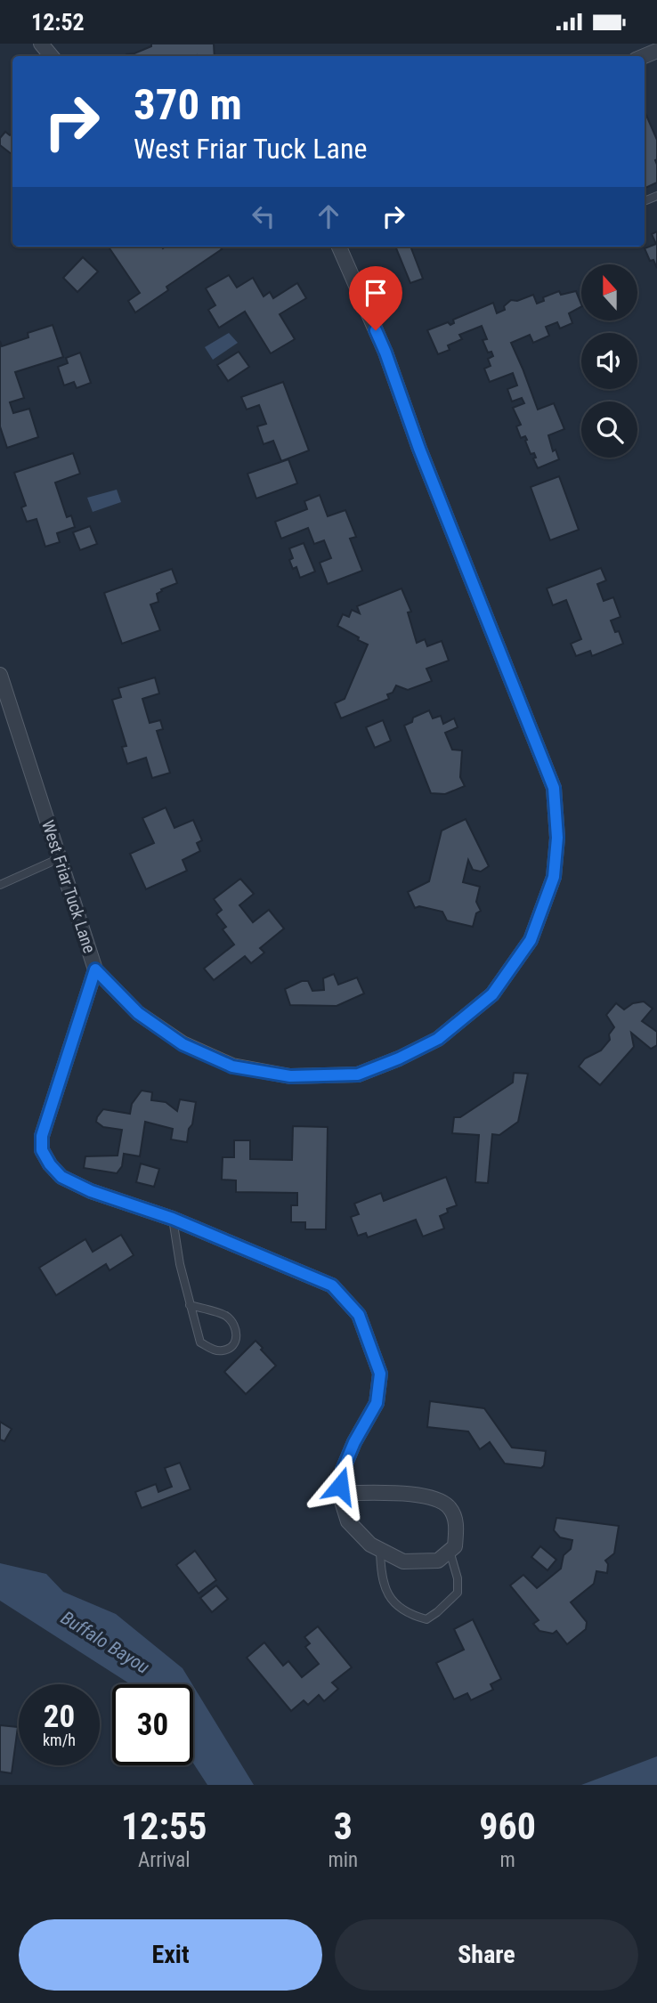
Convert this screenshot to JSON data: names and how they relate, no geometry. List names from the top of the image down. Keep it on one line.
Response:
{"streets":{"street":["West Friar Tuck Lane"]},"water":["Buffalo Bayou"],"north":"top","page":{"status":"12:52","turn":["370 m","West Friar Tuck Lane"],"speed":"20 km/h","limit":"30","eta":["12:55","Arrival","3","min","960","m"],"buttons":["Exit","Share"]}}
